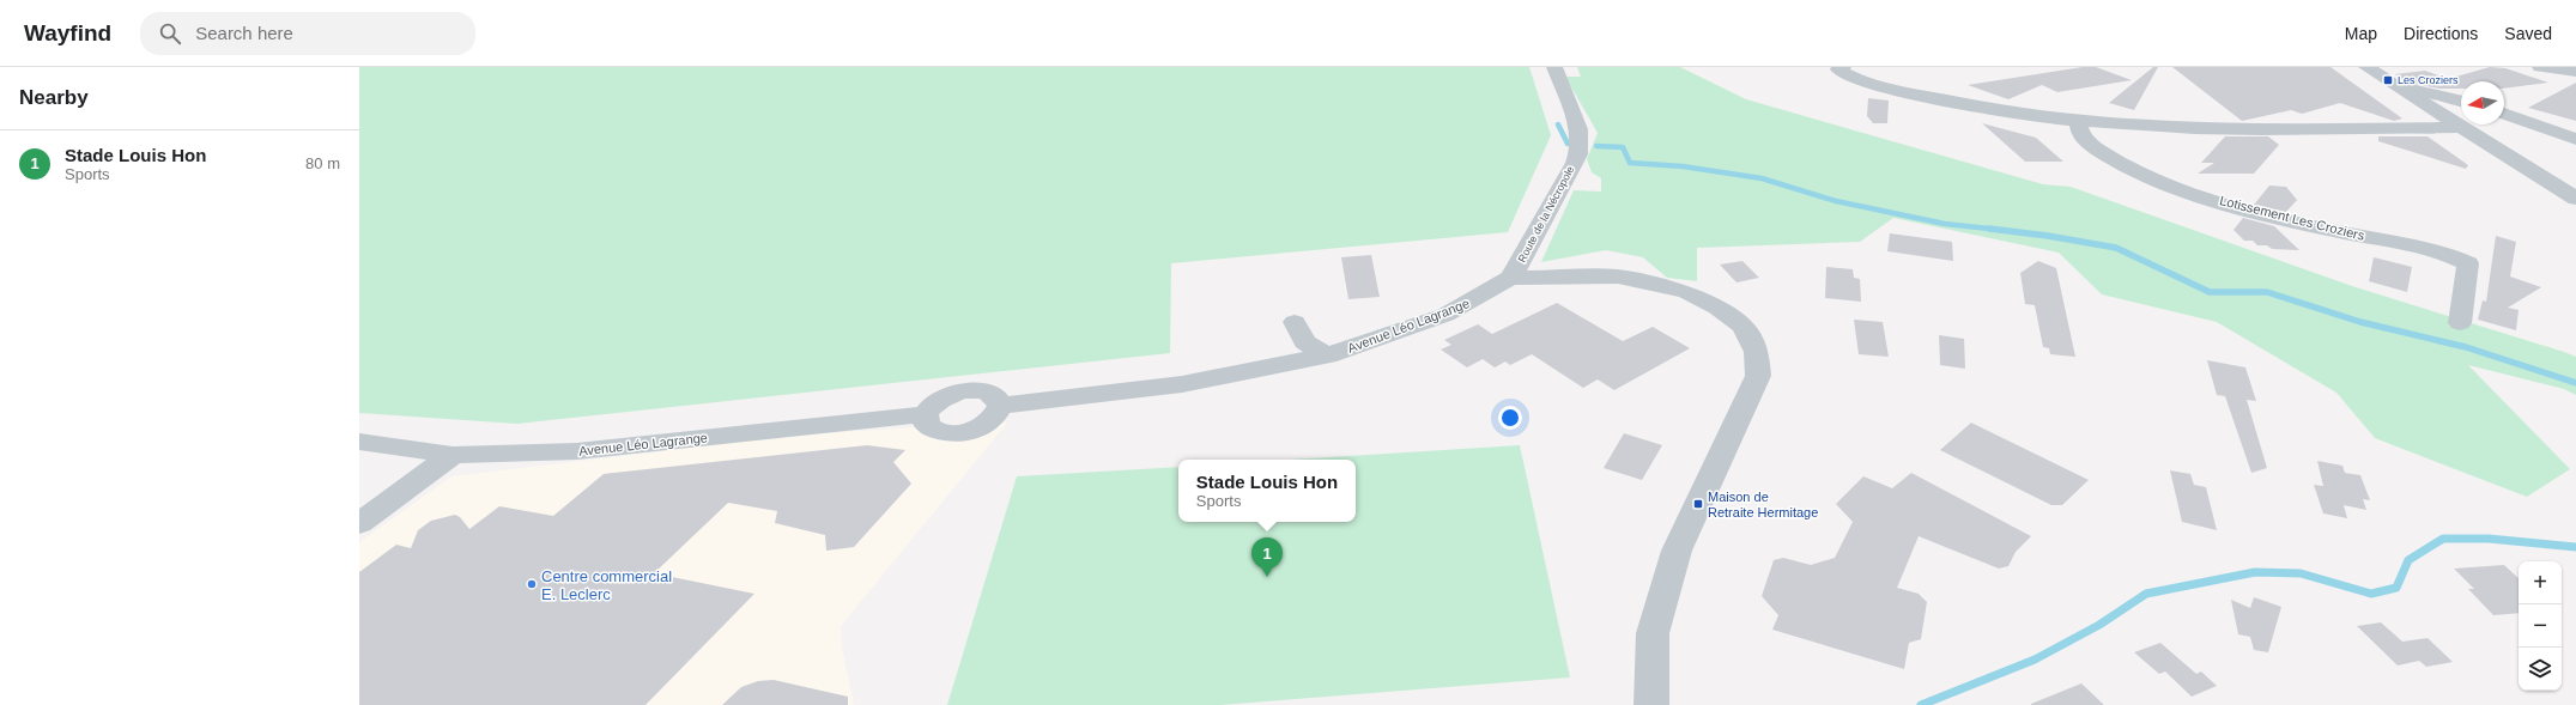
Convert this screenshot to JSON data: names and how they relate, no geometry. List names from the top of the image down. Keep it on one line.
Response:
{"streets":{"street":["Route de la Nécropole","Lotissement Les Croziers","Avenue Léo Lagrange"]},"crossings":[["Route de la Nécropole","Avenue Léo Lagrange"]],"places":{"transit":["Les Croziers","Maison de Retraite Hermitage"],"other":["Centre commercial E. Leclerc"]},"north":"left","page":{"header":"Wayfind","search":"Search here","nav":["Map","Directions","Saved"],"heading":"Nearby","list":[{"mark":"1","name":"Stade Louis Hon","note":"Sports","value":"80 m"}],"popup":["Stade Louis Hon","Sports"],"pins":"1","map_buttons":["+","−"]}}
